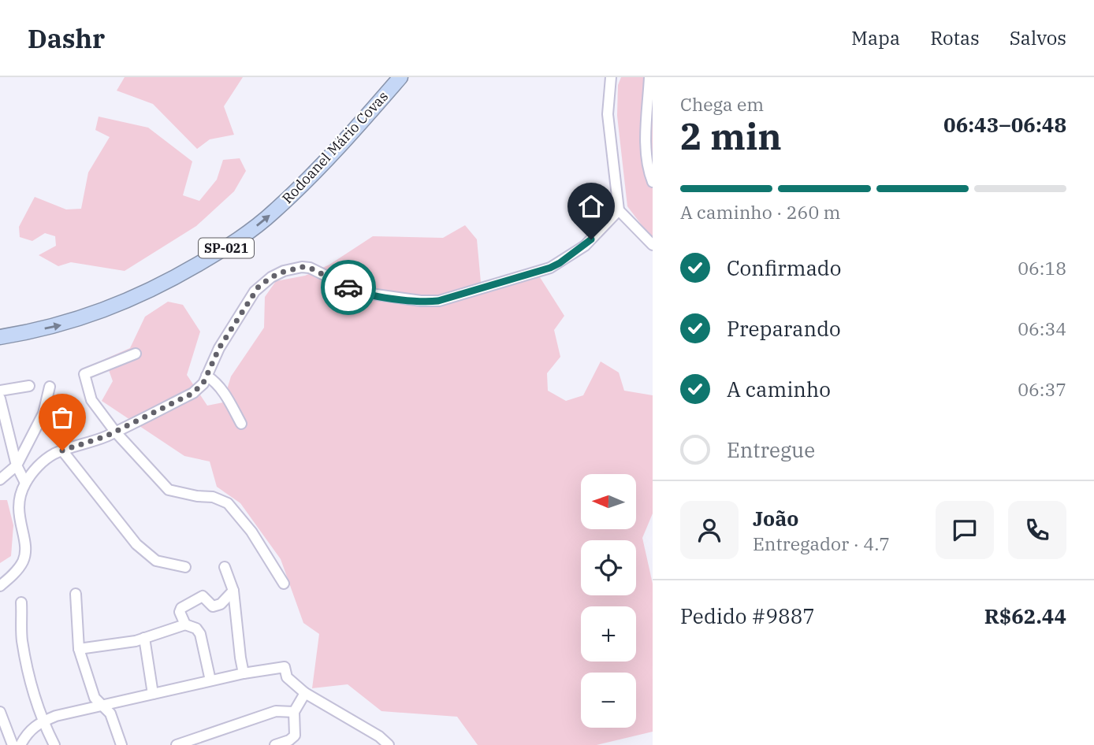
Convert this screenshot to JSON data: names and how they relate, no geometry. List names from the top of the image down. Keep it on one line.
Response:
{"streets":{"highway":["Rodoanel Mário Covas","SP-021"]},"one_way":["Rodoanel Mário Covas"],"north":"left","page":{"header":"Dashr","nav":["Mapa","Rotas","Salvos"],"heading":["2 min","Chega em","06:43–06:48"],"panel":["João","Entregador · 4.7","Pedido #9887","R$62.44"],"bar":"A caminho · 260 m","list":[["Confirmado","06:18"],["Preparando","06:34"],["A caminho","06:37"],"Entregue"],"map_buttons":["+","−"]}}
